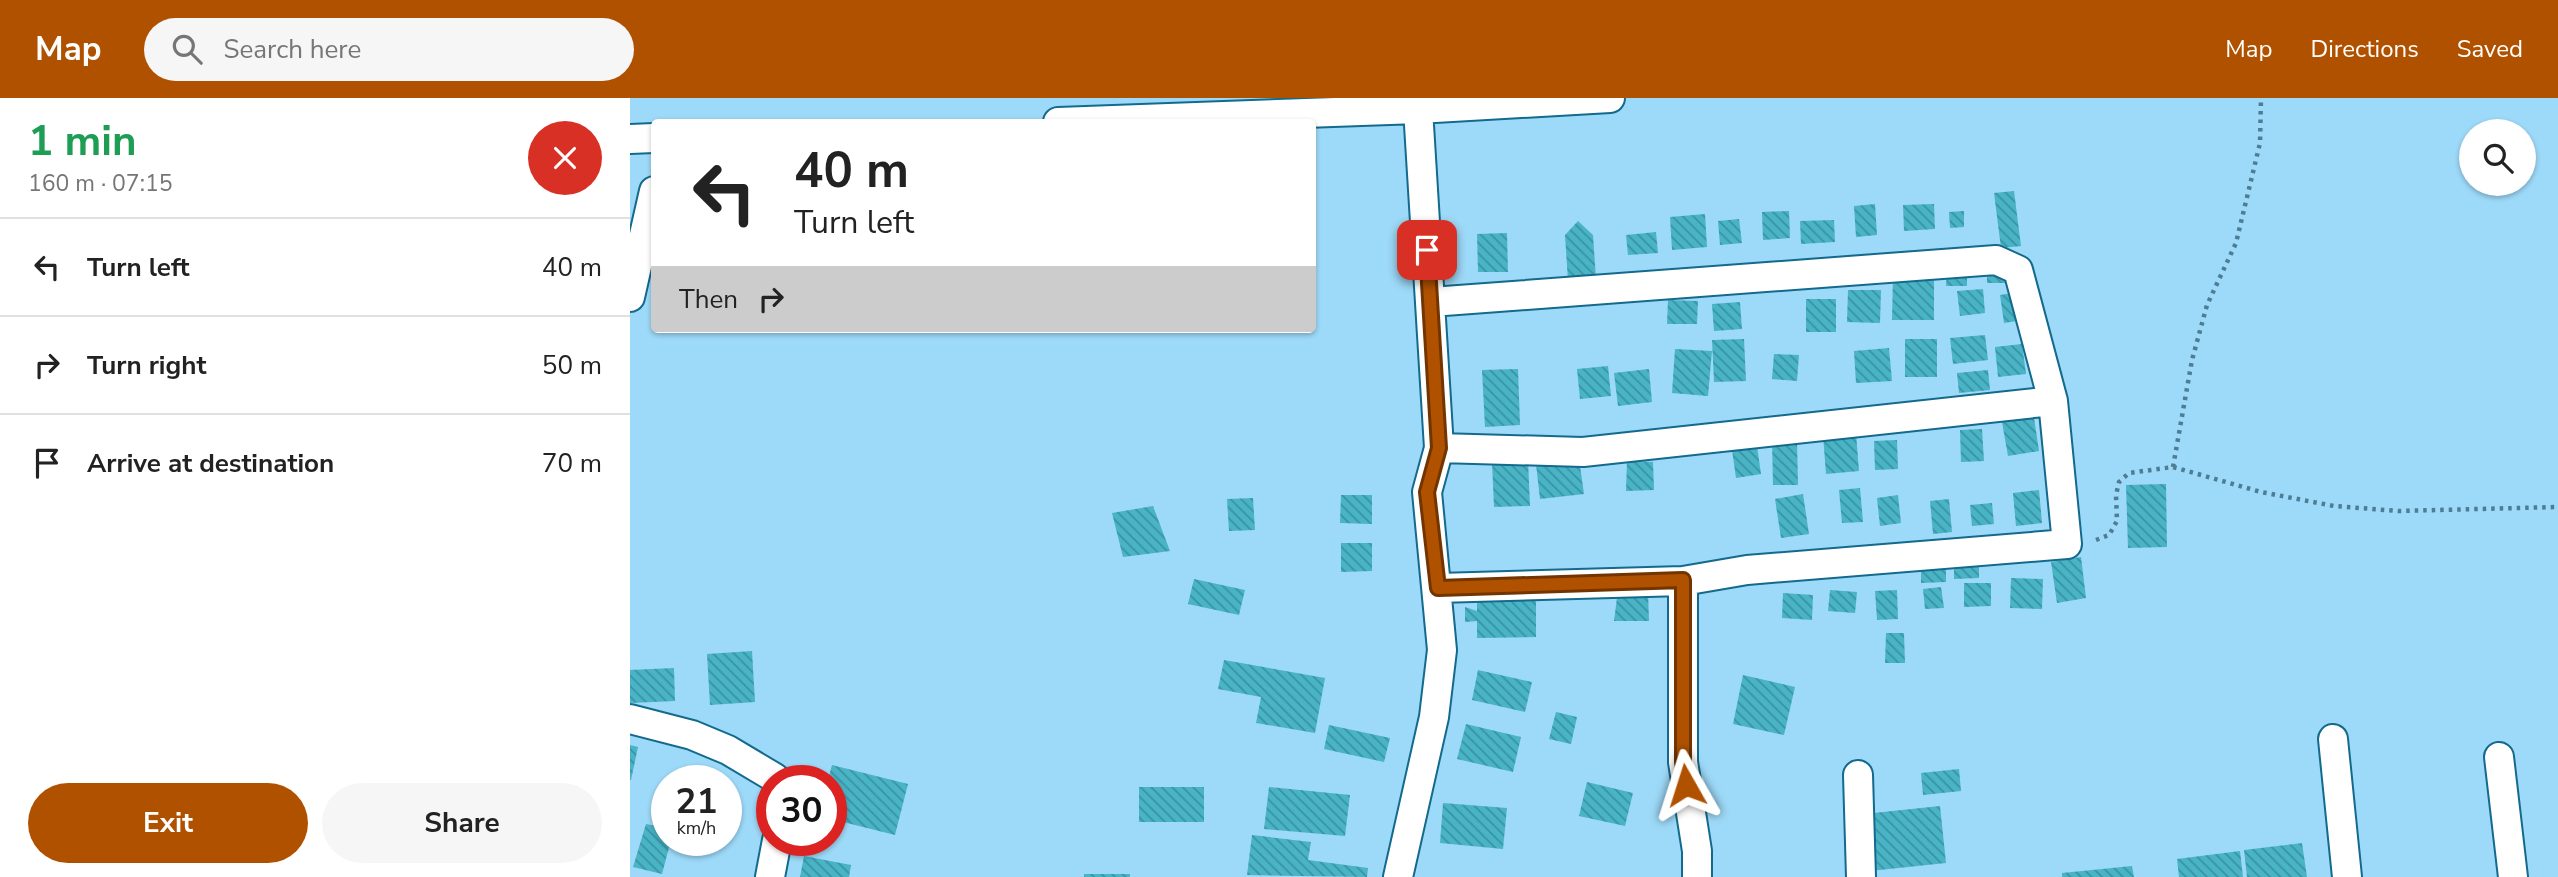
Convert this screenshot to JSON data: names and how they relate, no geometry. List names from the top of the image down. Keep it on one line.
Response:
{"page":{"header":"Map","search":"Search here","nav":["Map","Directions","Saved"],"heading":["1 min","160 m · 07:15"],"turn":["40 m","Turn left"],"list":[{"name":"Turn left","value":"40 m"},{"name":"Turn right","value":"50 m"},{"name":"Arrive at destination","value":"70 m"}],"then":"Then","speed":"21 km/h","limit":"30","buttons":["Exit","Share"]}}
